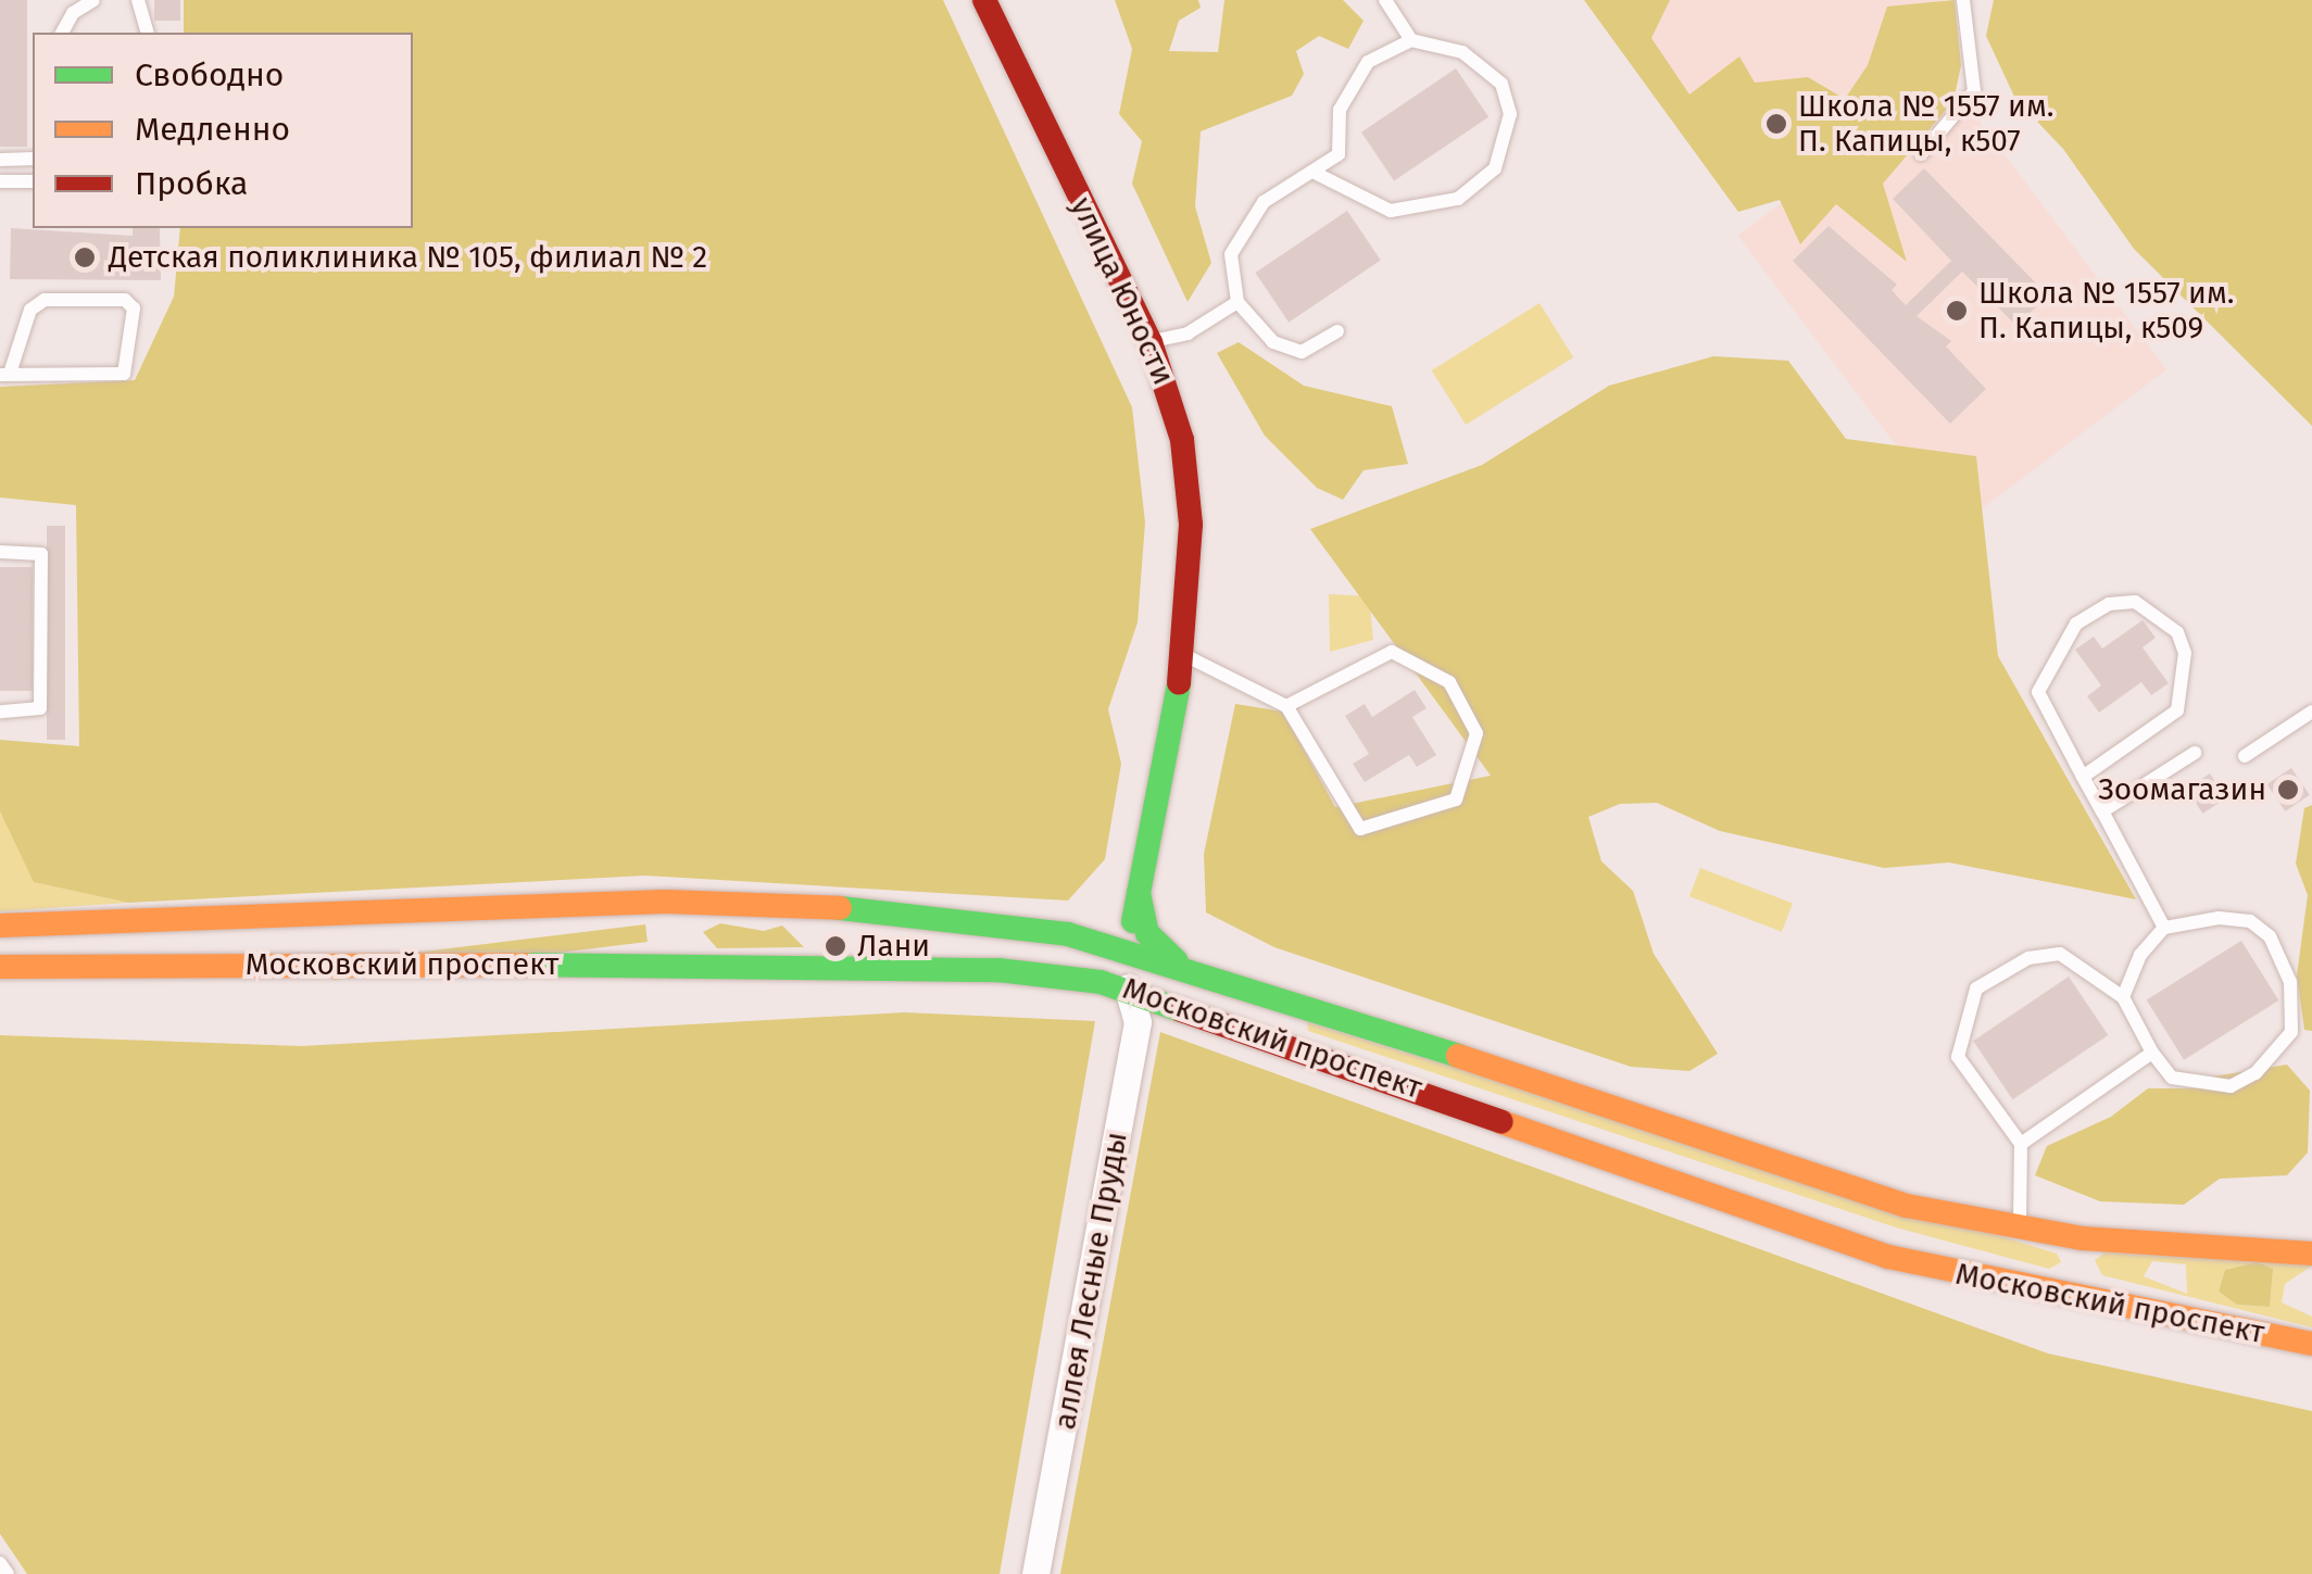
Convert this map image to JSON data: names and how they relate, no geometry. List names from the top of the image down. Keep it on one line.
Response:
{"streets":{"main road":["улица Юности","Московский проспект"],"street":["аллея Лесные Пруды"]},"crossings":[["улица Юности","Московский проспект"],["улица Юности","аллея Лесные Пруды"],["Московский проспект","аллея Лесные Пруды"]],"places":["Школа № 1557 им. П. Капицы, к507","Детская поликлиника № 105, филиал № 2","Школа № 1557 им. П. Капицы, к509","Зоомагазин","Лани"],"legend":["Свободно","Медленно","Пробка"]}
